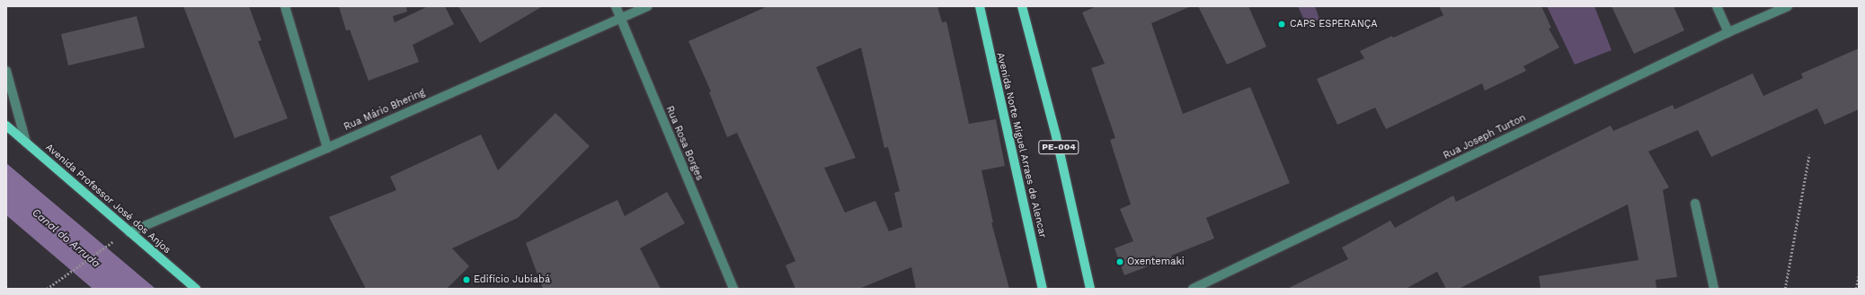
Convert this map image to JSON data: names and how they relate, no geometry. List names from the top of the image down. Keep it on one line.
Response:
{"streets":{"main road":["Avenida Norte Miguel Arraes de Alencar","PE-004","Avenida Professor José dos Anjos"],"street":["Rua Mário Bhering","Rua Joseph Turton","Rua Rosa Borges"]},"crossings":[["Rua Mário Bhering","Rua Rosa Borges"],["Rua Mário Bhering","Avenida Professor José dos Anjos"]],"water":["Canal do Arruda"],"places":["CAPS ESPERANÇA","Oxentemaki","Edifício Jubiabá"]}
